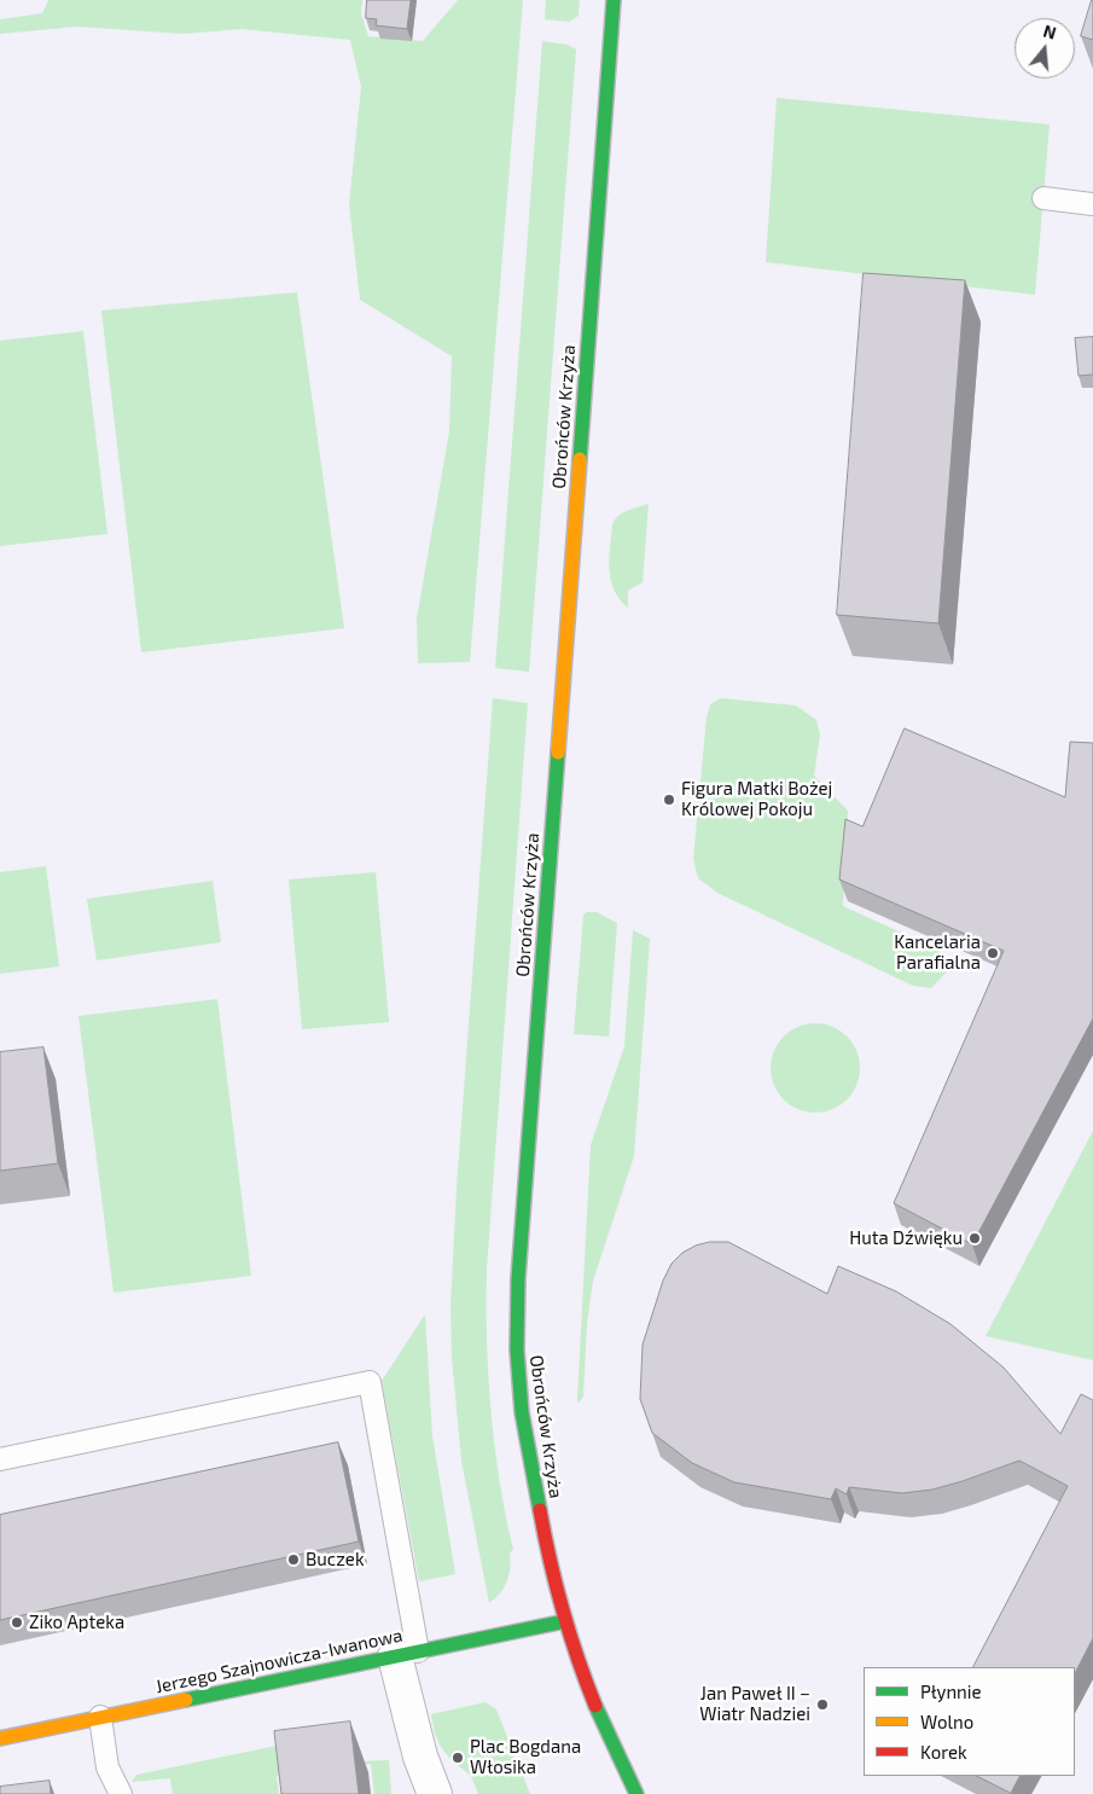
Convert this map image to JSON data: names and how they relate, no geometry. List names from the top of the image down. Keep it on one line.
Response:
{"streets":{"street":["Obrońców Krzyża","Jerzego Szajnowicza-Iwanowa"]},"crossings":[["Obrońców Krzyża","Jerzego Szajnowicza-Iwanowa"]],"places":["Figura Matki Bożej Królowej Pokoju","Kancelaria Parafialna","Huta Dźwięku","Buczek","Ziko Apteka","Jan Paweł II – Wiatr Nadziei","Plac Bogdana Włosika"],"legend":["Płynnie","Wolno","Korek"],"north":"top"}
